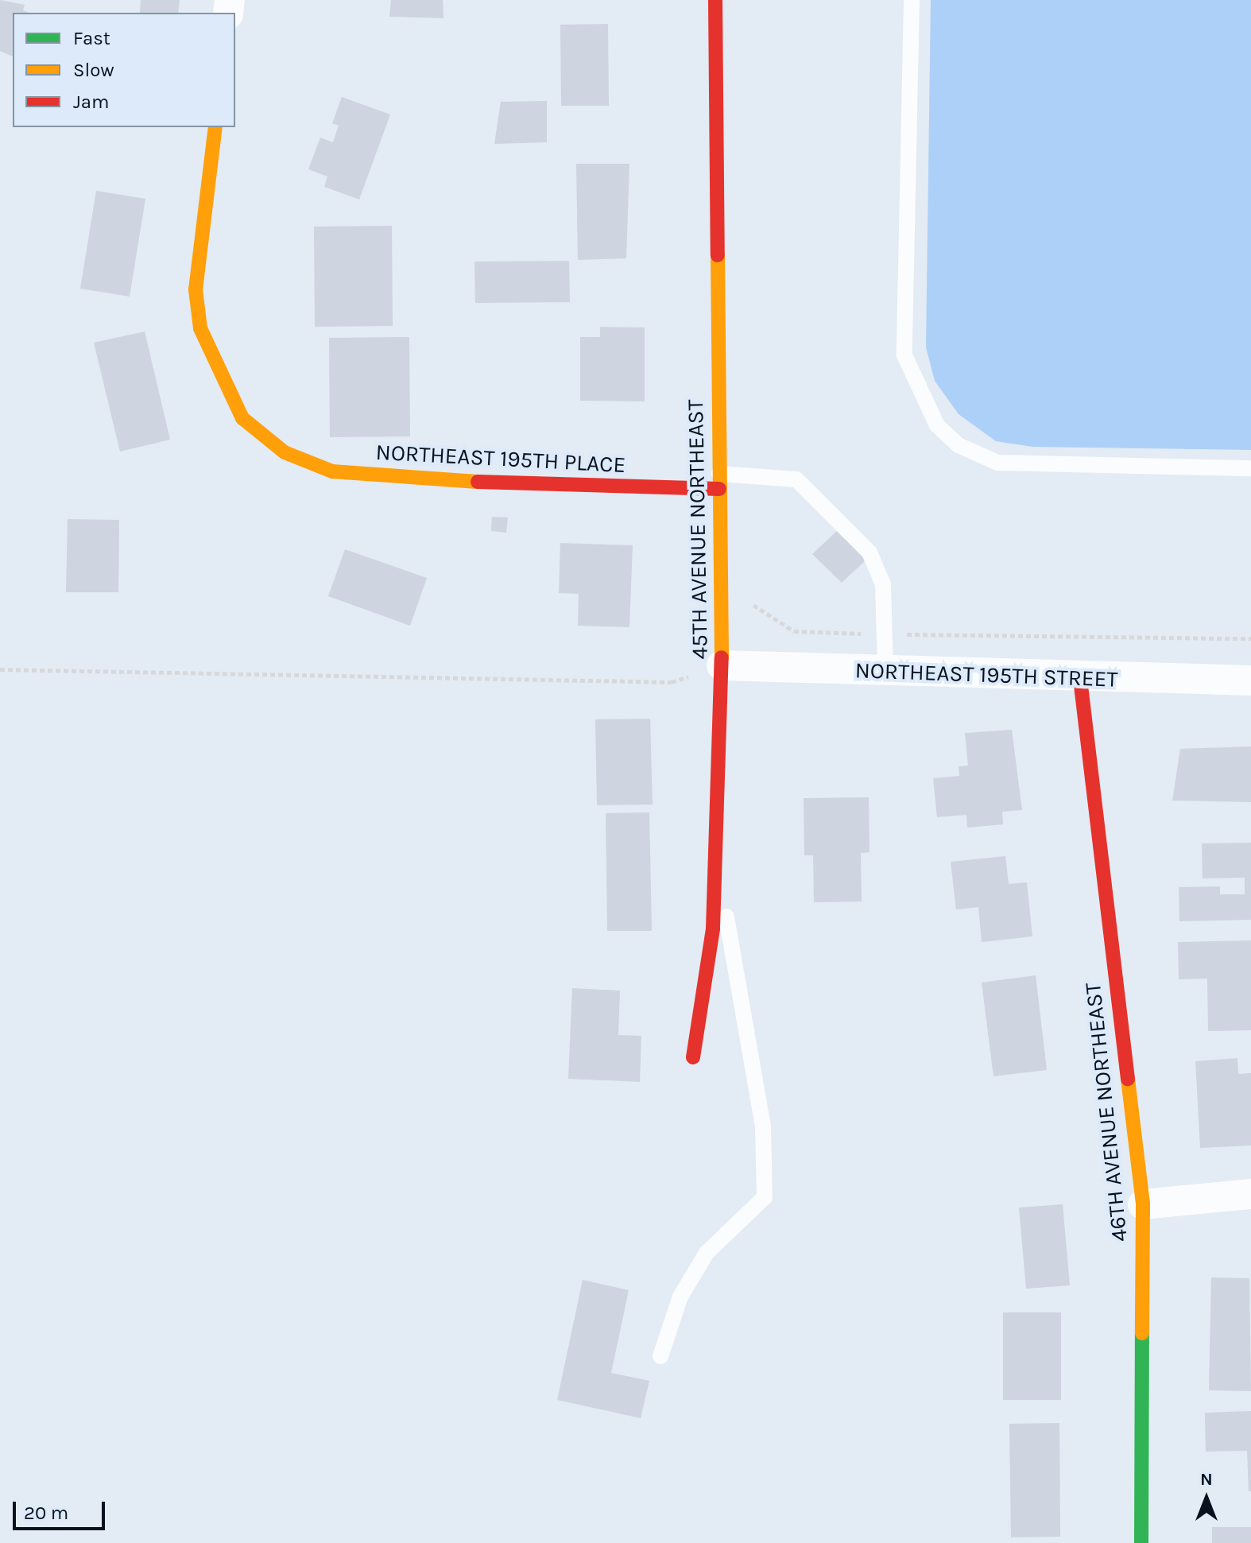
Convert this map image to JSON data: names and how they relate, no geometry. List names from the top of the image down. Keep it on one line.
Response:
{"streets":{"street":["NORTHEAST 195TH PLACE","45TH AVENUE NORTHEAST","NORTHEAST 195TH STREET","46TH AVENUE NORTHEAST"]},"crossings":[["NORTHEAST 195TH PLACE","45TH AVENUE NORTHEAST"],["45TH AVENUE NORTHEAST","NORTHEAST 195TH STREET"],["NORTHEAST 195TH STREET","46TH AVENUE NORTHEAST"]],"legend":["Fast","Slow","Jam"],"scale_bar":"20 m","north":"top"}
